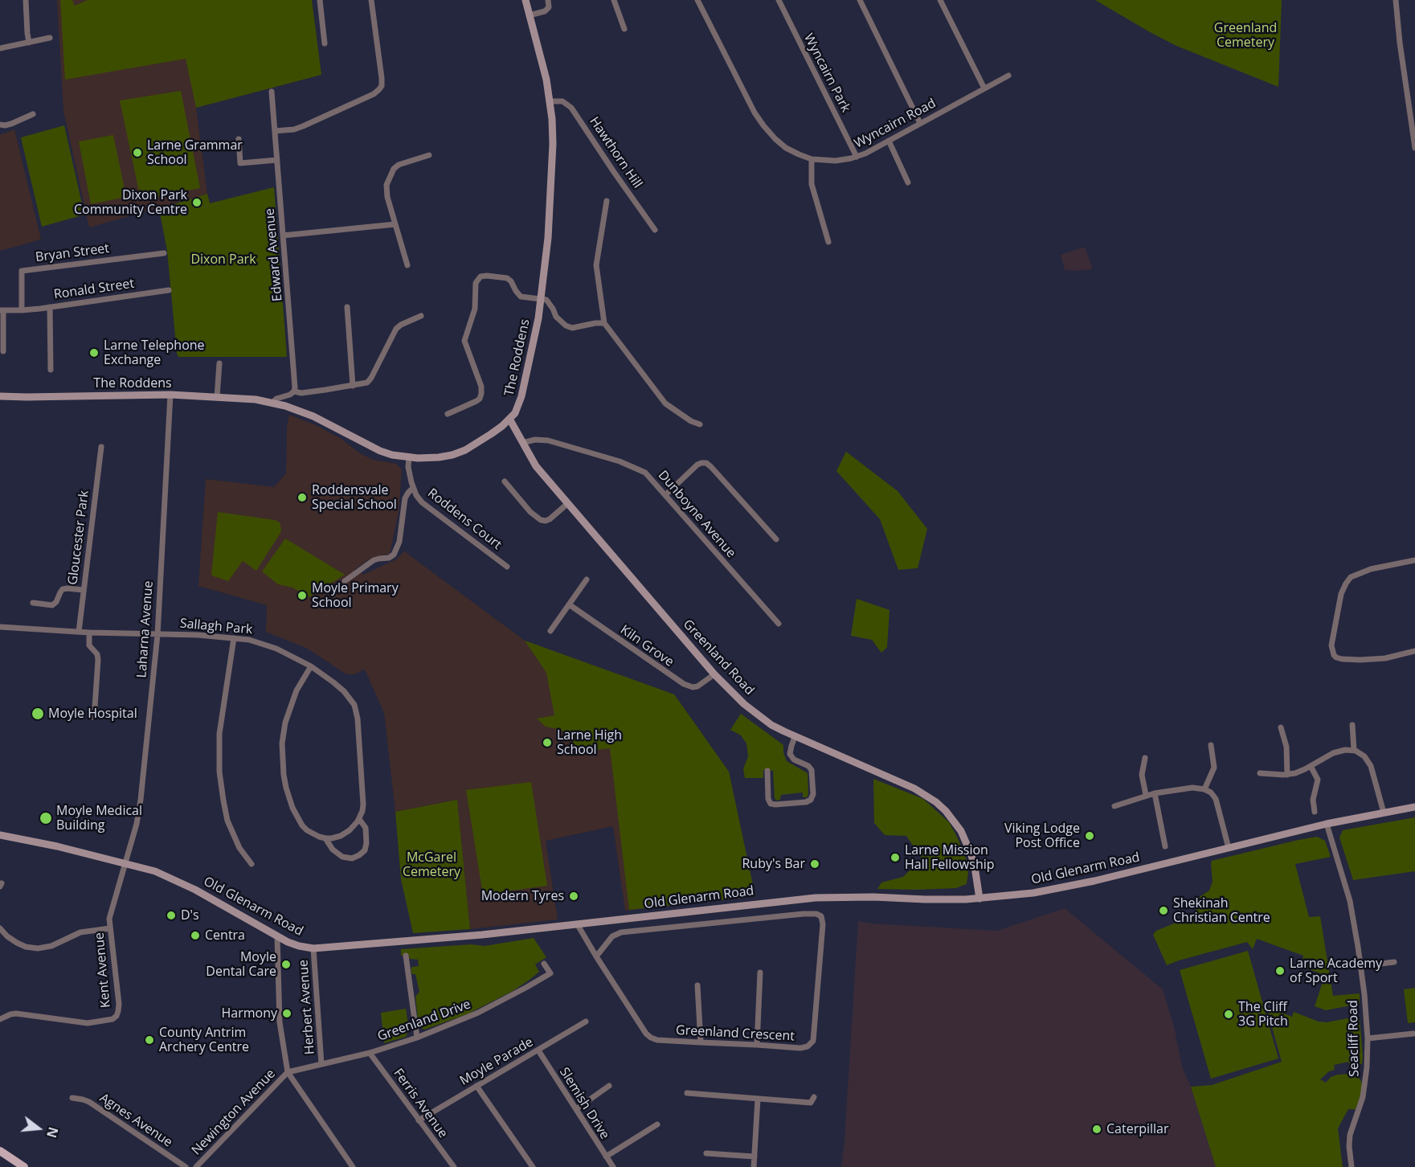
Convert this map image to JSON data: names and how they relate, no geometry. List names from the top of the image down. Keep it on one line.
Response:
{"streets":{"street":["Wyncairn Park","Wyncairn Road","Hawthorn Hill","Bryan Street","Edward Avenue","Ronald Street","The Roddens","Dunboyne Avenue","Roddens Court","Gloucester Park","Sallagh Park","Laharna Avenue","Kiln Grove","Greenland Road","Old Glenarm Road","Kent Avenue","Herbert Avenue","Greenland Drive","Greenland Crescent","Seacliff Road","Moyle Parade","Ferris Avenue","Slemish Drive","Newington Avenue","Agnes Avenue"]},"crossings":[["Wyncairn Park","Wyncairn Road"],["Hawthorn Hill","The Roddens"],["Bryan Street","Ronald Street"],["The Roddens","Roddens Court"],["The Roddens","Laharna Avenue"],["The Roddens","Greenland Road"],["Dunboyne Avenue","Greenland Road"],["Gloucester Park","Sallagh Park"],["Sallagh Park","Laharna Avenue"],["Laharna Avenue","Old Glenarm Road"],["Laharna Avenue","Kent Avenue"],["Kiln Grove","Greenland Road"],["Greenland Road","Old Glenarm Road"],["Old Glenarm Road","Kent Avenue"],["Old Glenarm Road","Herbert Avenue"],["Old Glenarm Road","Greenland Crescent"],["Old Glenarm Road","Seacliff Road"],["Herbert Avenue","Greenland Drive"],["Greenland Drive","Ferris Avenue"],["Greenland Drive","Newington Avenue"],["Moyle Parade","Ferris Avenue"],["Moyle Parade","Slemish Drive"]],"parks":["Greenland Cemetery","Dixon Park","McGarel Cemetery"],"places":["Larne Grammar School","Dixon Park Community Centre","Larne Telephone Exchange","Roddensvale Special School","Moyle Primary School","Moyle Hospital","Larne High School","Moyle Medical Building","Viking Lodge Post Office","Larne Mission Hall Fellowship","Ruby's Bar","Modern Tyres","Shekinah Christian Centre","D's","Centra","Moyle Dental Care","Larne Academy of Sport","Harmony","The Cliff 3G Pitch","County Antrim Archery Centre","Caterpillar"],"north":"right"}
